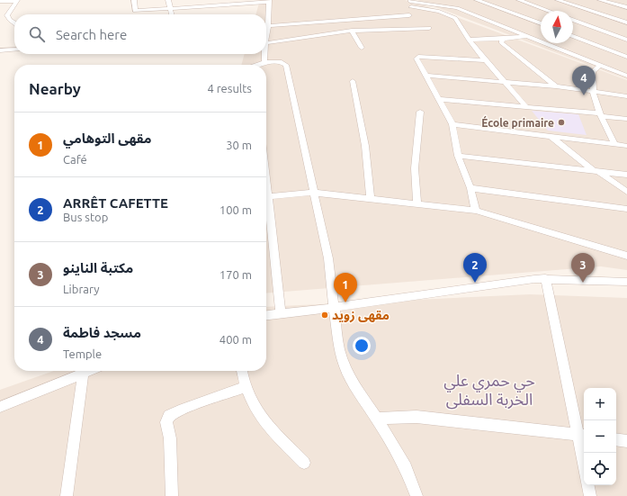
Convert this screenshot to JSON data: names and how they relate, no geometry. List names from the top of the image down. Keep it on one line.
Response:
{"districts":["حي حمري علي الخربة السفلى"],"places":["École primaire","مقهى زويد"],"north":"top","page":{"search":"Search here","heading":["Nearby","4 results"],"pins":["4","2","3","1"],"list":[{"mark":"1","name":"مقهى التوهامي","note":"Café","value":"30 m"},{"mark":"2","name":"ARRÊT CAFETTE","note":"Bus stop","value":"100 m"},{"mark":"3","name":"مكتبة الناينو","note":"Library","value":"170 m"},{"mark":"4","name":"مسجد فاطمة","note":"Temple","value":"400 m"}],"map_buttons":["+","−"]}}
